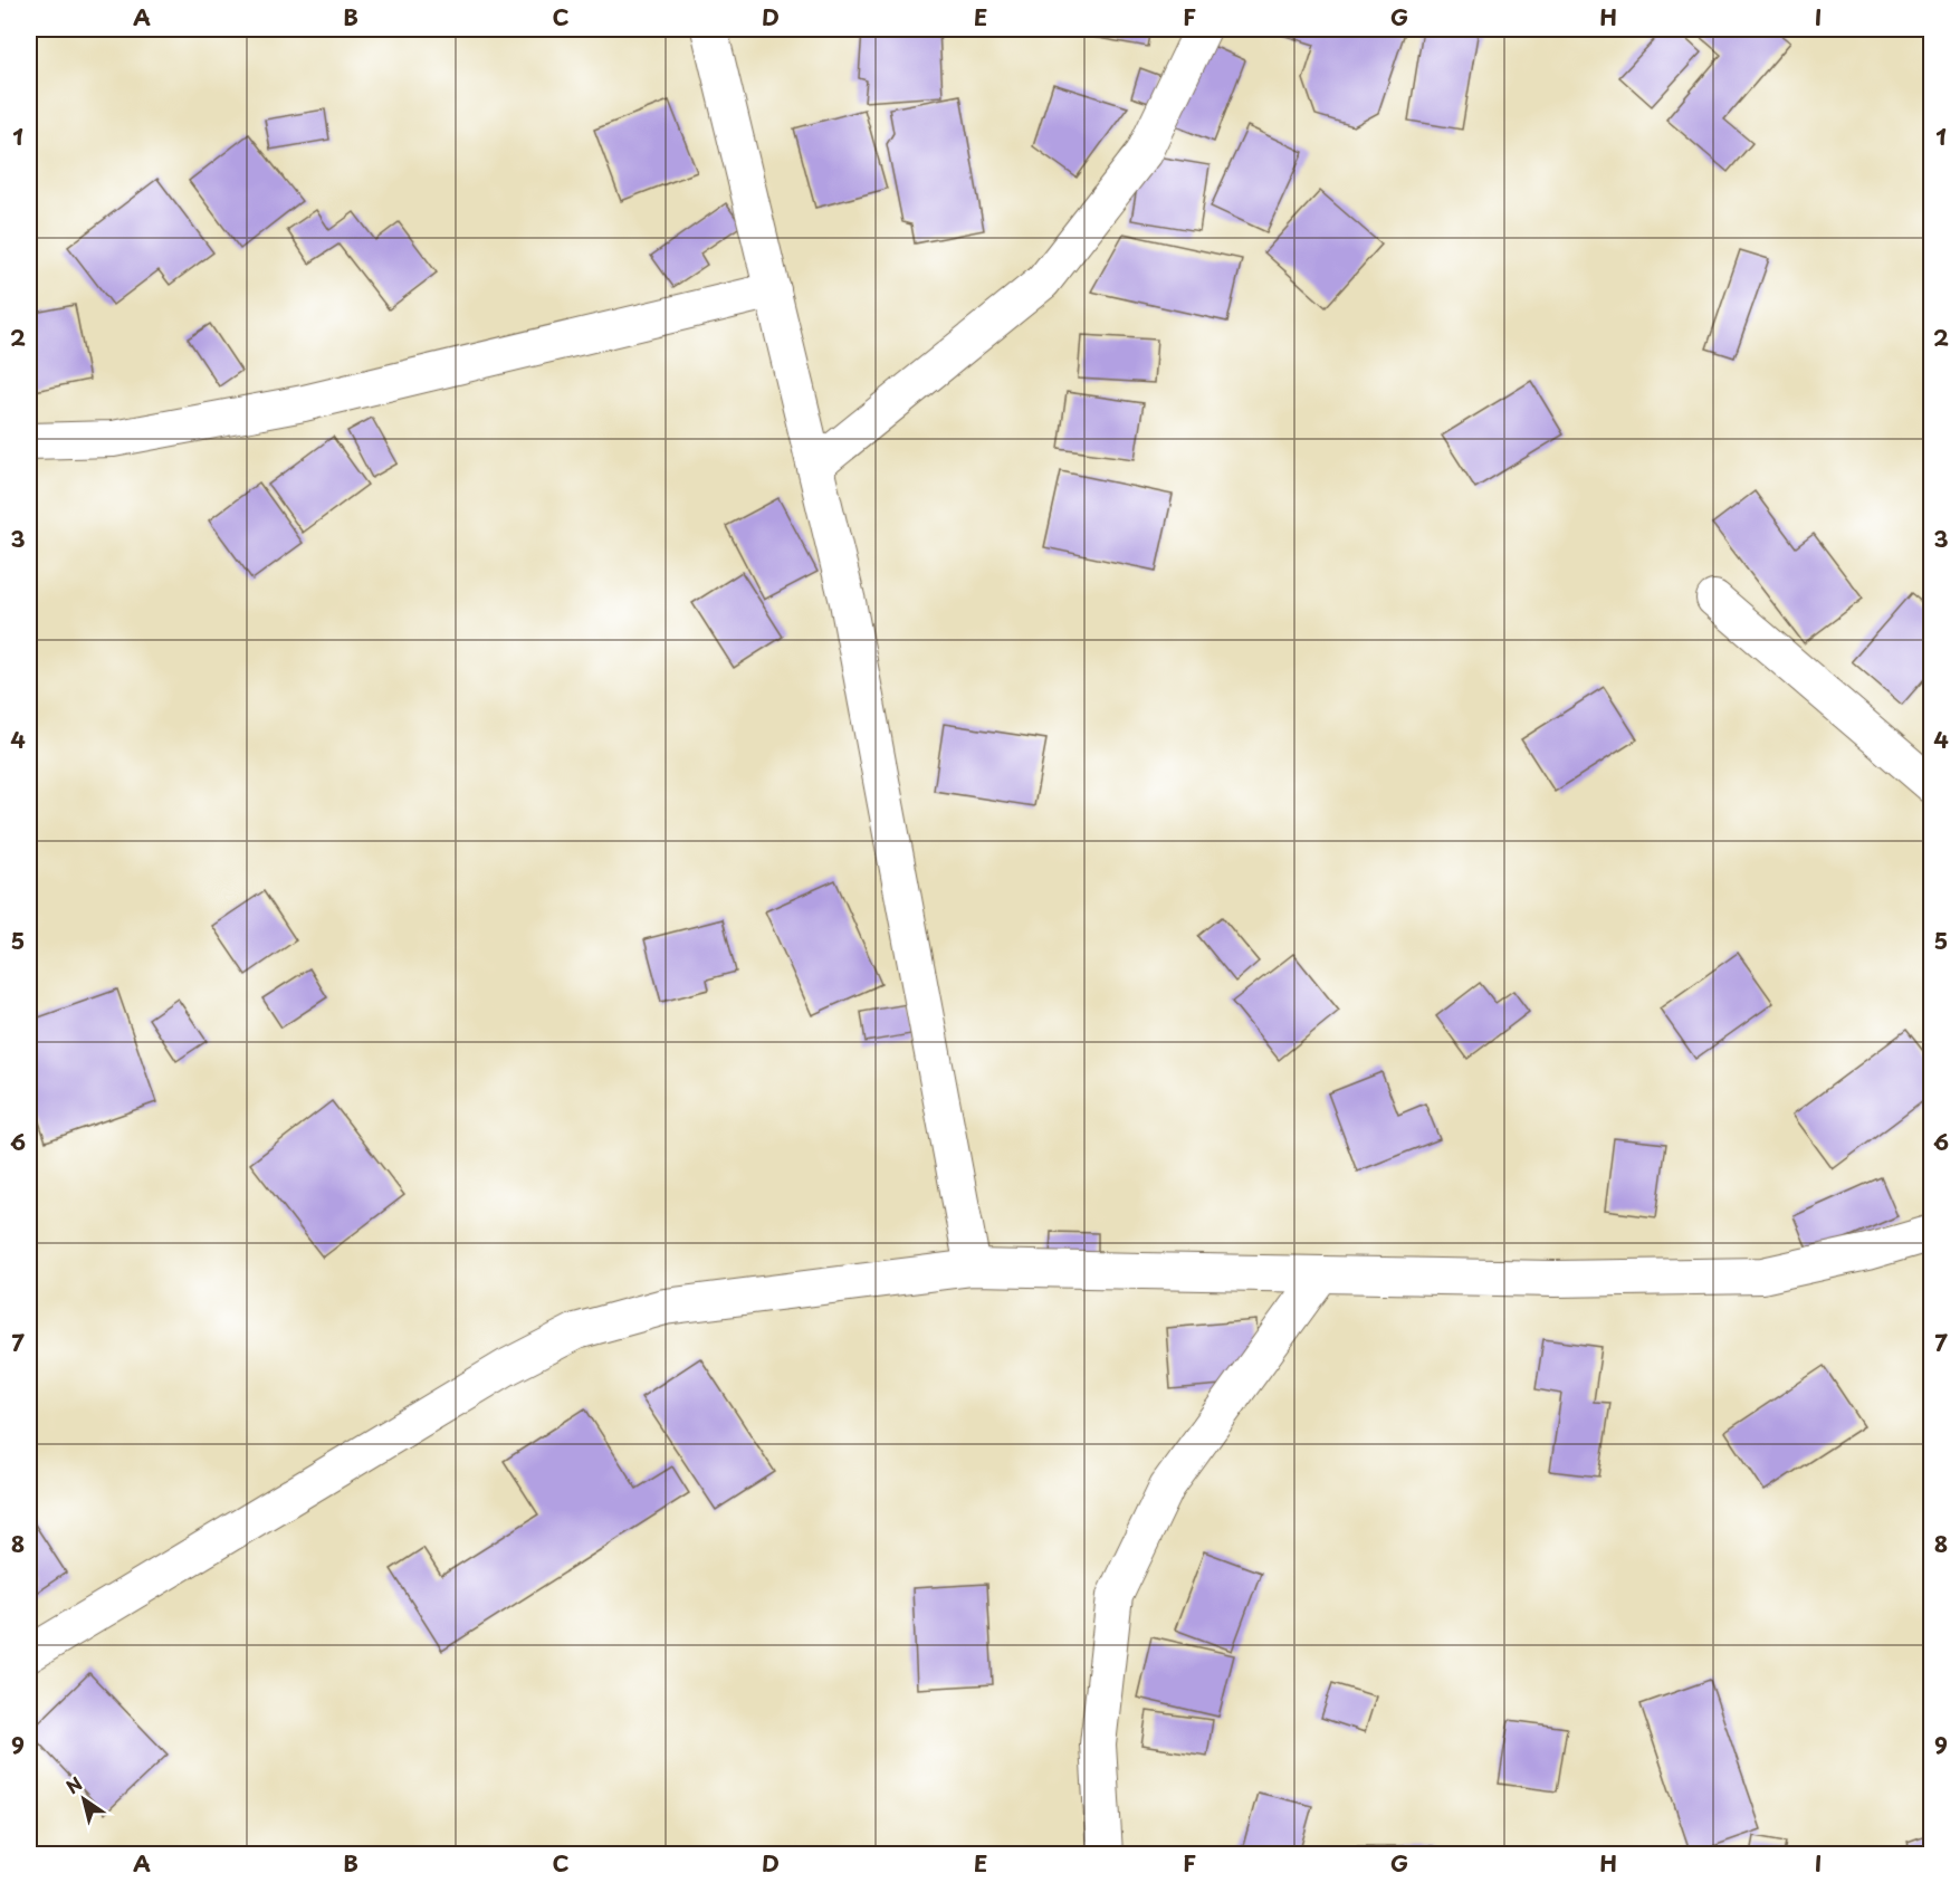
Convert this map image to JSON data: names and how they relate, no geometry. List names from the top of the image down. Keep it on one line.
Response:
{"north":"top left","grid":{"columns":["A","B","C","D","E","F","G","H","I"],"rows":["1","2","3","4","5","6","7","8","9"]}}
